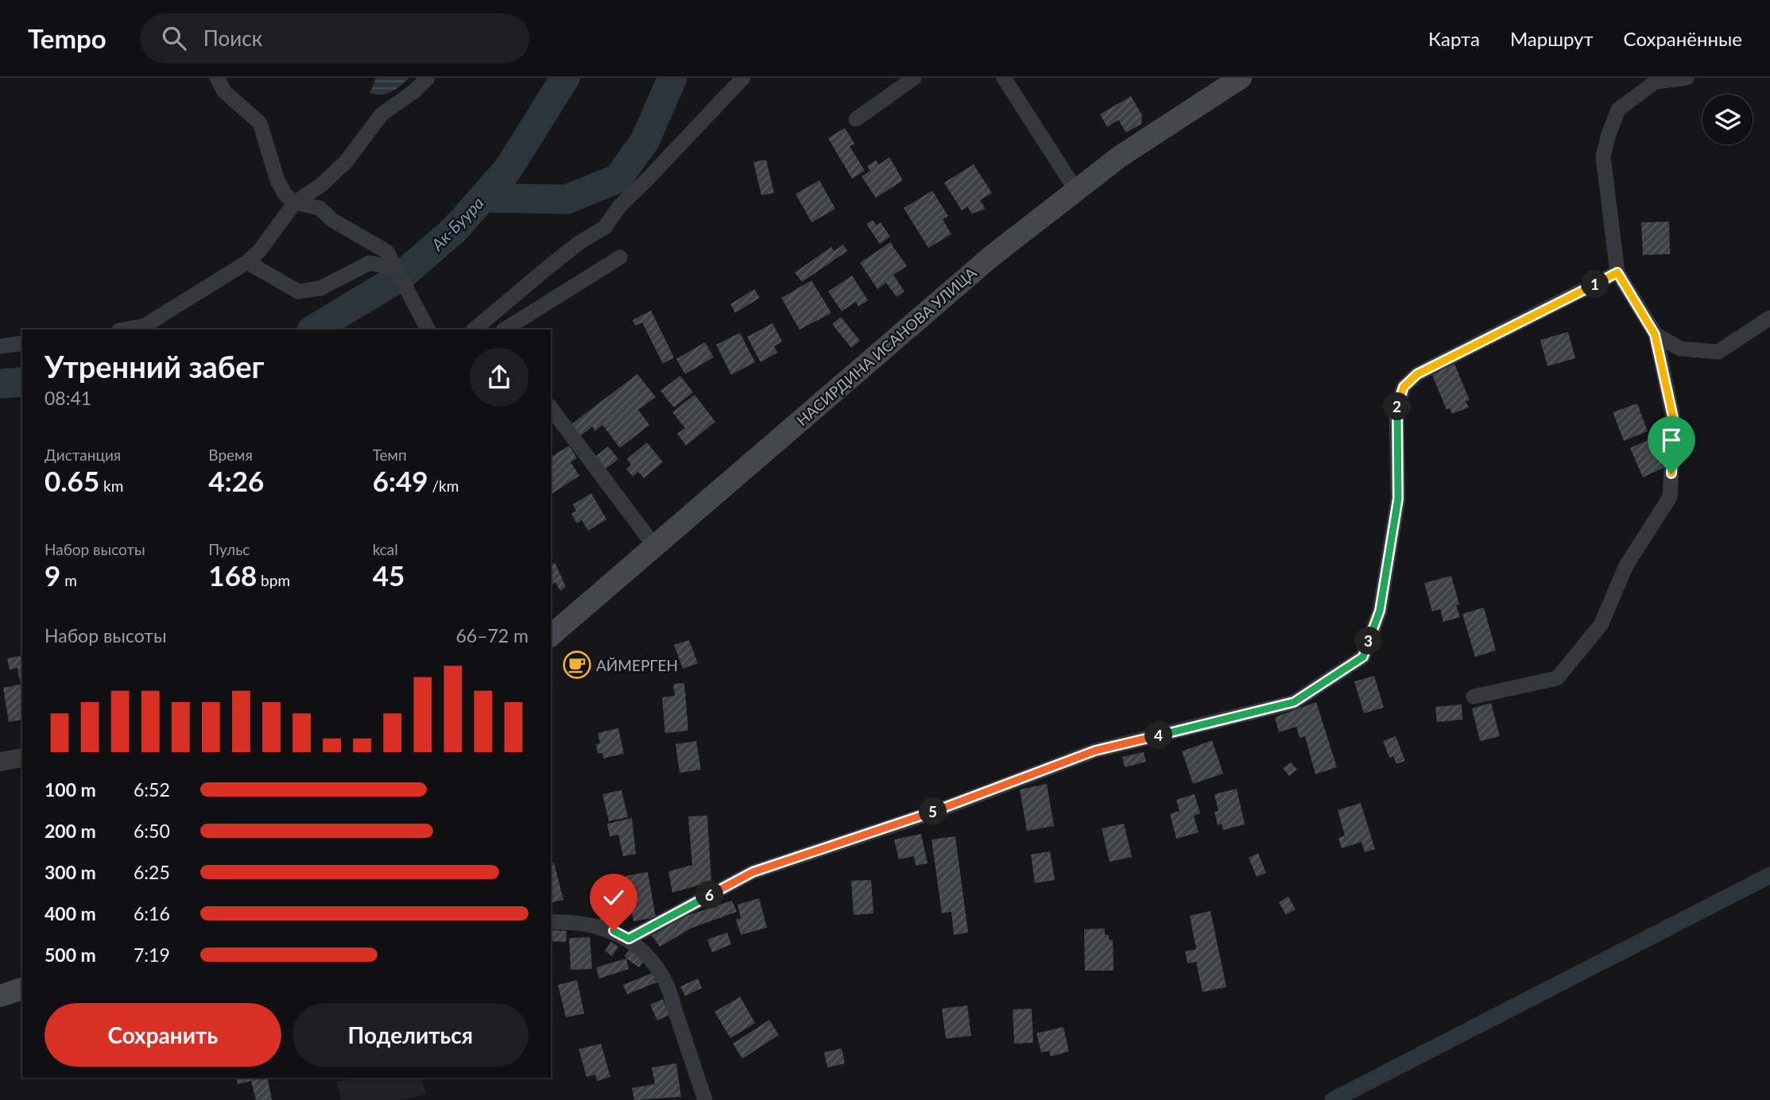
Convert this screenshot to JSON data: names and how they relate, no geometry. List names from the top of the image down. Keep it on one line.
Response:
{"streets":{"main road":["НАСИРДИНА ИСАНОВА УЛИЦА"]},"water":["Ак-Буура"],"places":{"cafe":["АЙМЕРГЕН"]},"page":{"header":"Tempo","search":"Поиск","nav":["Карта","Маршрут","Сохранённые"],"pins":["1","2","3","4","5","6"],"heading":["Утренний забег","08:41"],"stats":[["Дистанция","0.65 km"],["Время","4:26"],["Темп","6:49 /km"],["Набор высоты","9 m"],["Пульс","168 bpm"],["kcal","45"]],"chart":["Набор высоты","66–72 m"],"list":[{"name":"100 m","note":"6:52"},{"name":"200 m","note":"6:50"},{"name":"300 m","note":"6:25"},{"name":"400 m","note":"6:16"},{"name":"500 m","note":"7:19"}],"buttons":["Сохранить","Поделиться"]}}
